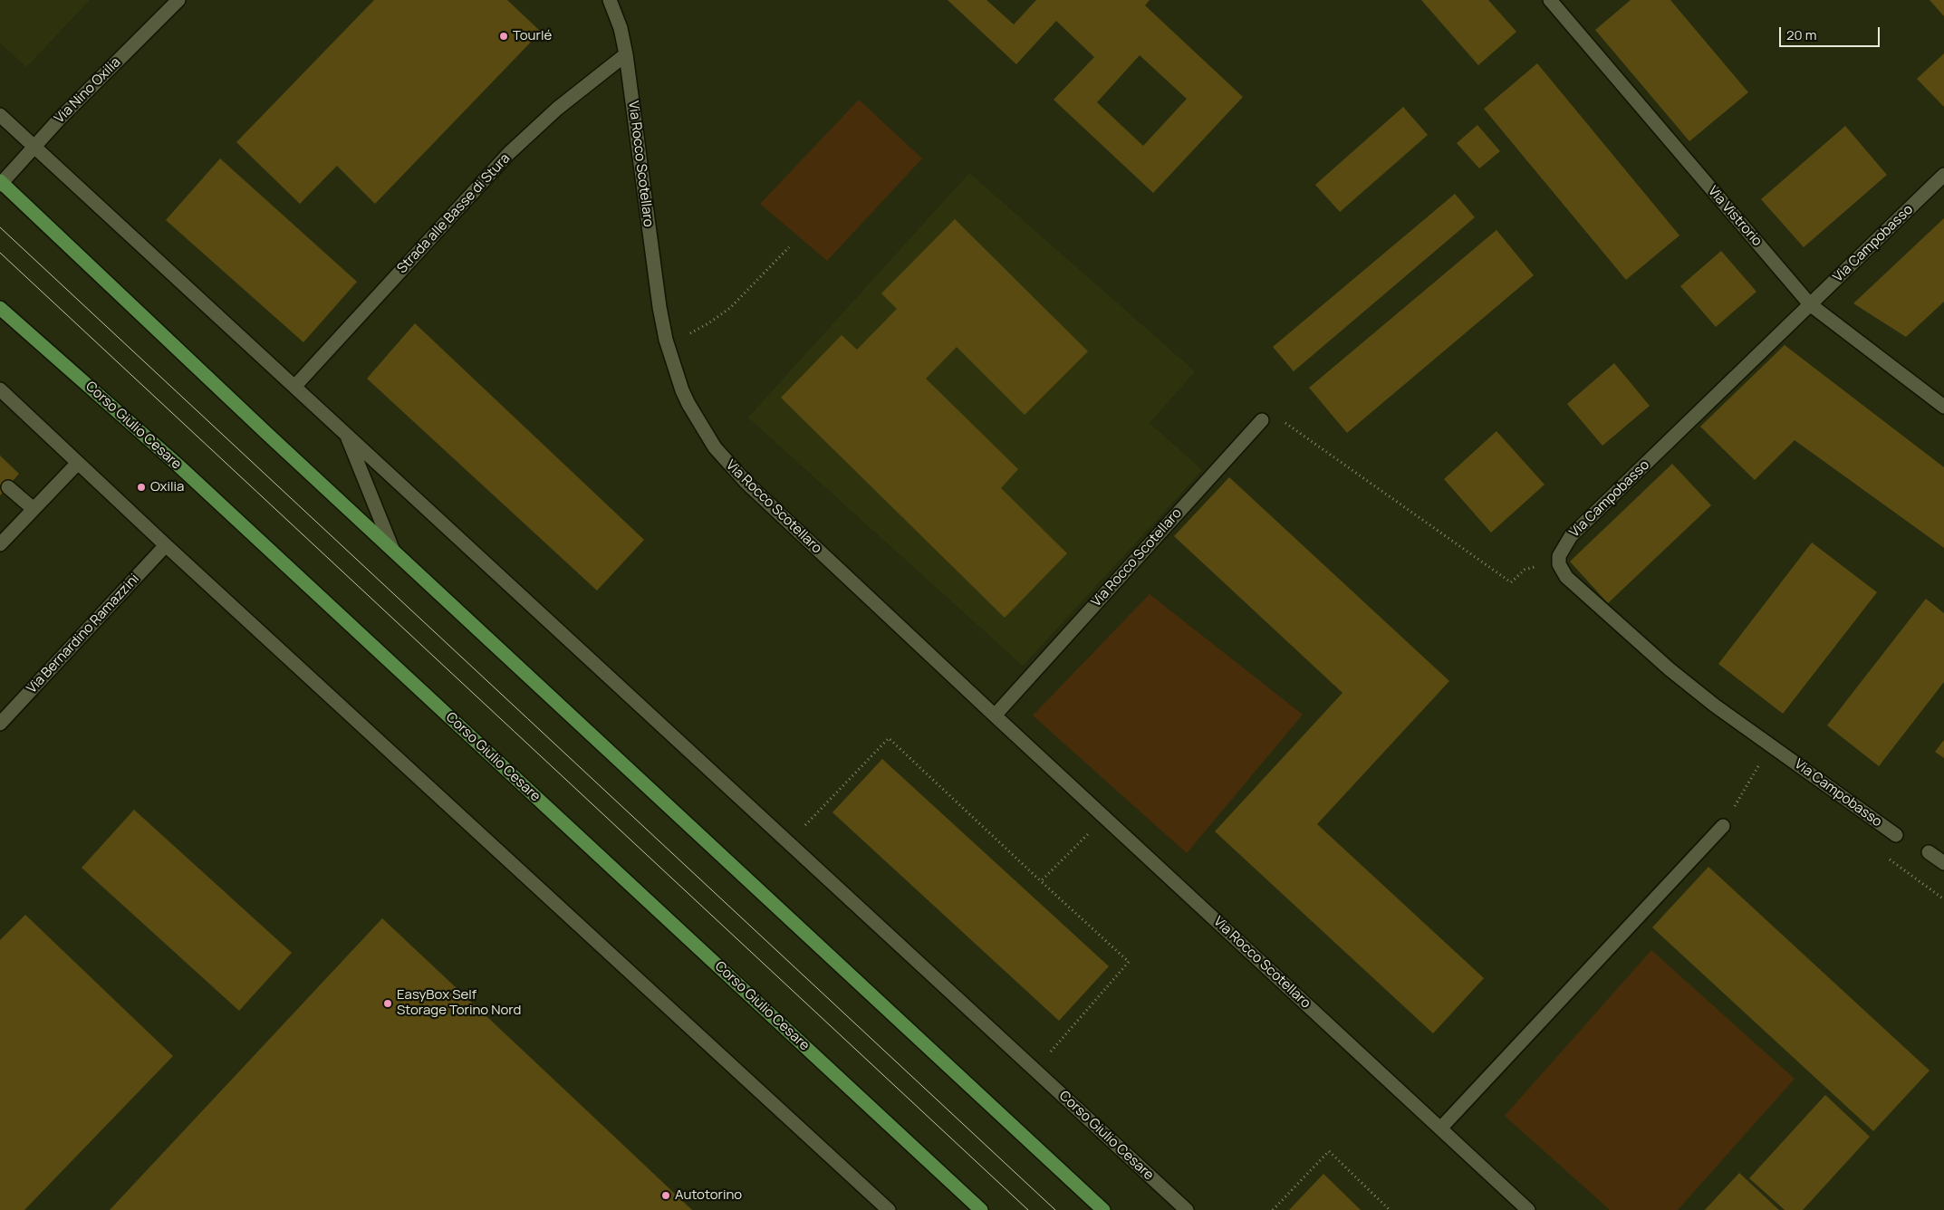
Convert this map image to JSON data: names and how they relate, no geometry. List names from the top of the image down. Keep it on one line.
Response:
{"streets":{"main road":["Corso Giulio Cesare"],"street":["Via Nino Oxilia","Via Rocco Scotellaro","Strada alle Basse di Stura","Via Vistrorio","Via Campobasso","Via Bernardino Ramazzini"]},"crossings":[["Via Nino Oxilia","Corso Giulio Cesare"],["Via Rocco Scotellaro","Strada alle Basse di Stura"],["Strada alle Basse di Stura","Corso Giulio Cesare"],["Via Vistrorio","Via Campobasso"]],"places":["Tourlé","Oxilia","EasyBox Self Storage Torino Nord","Autotorino"],"scale_bar":"20 m"}
